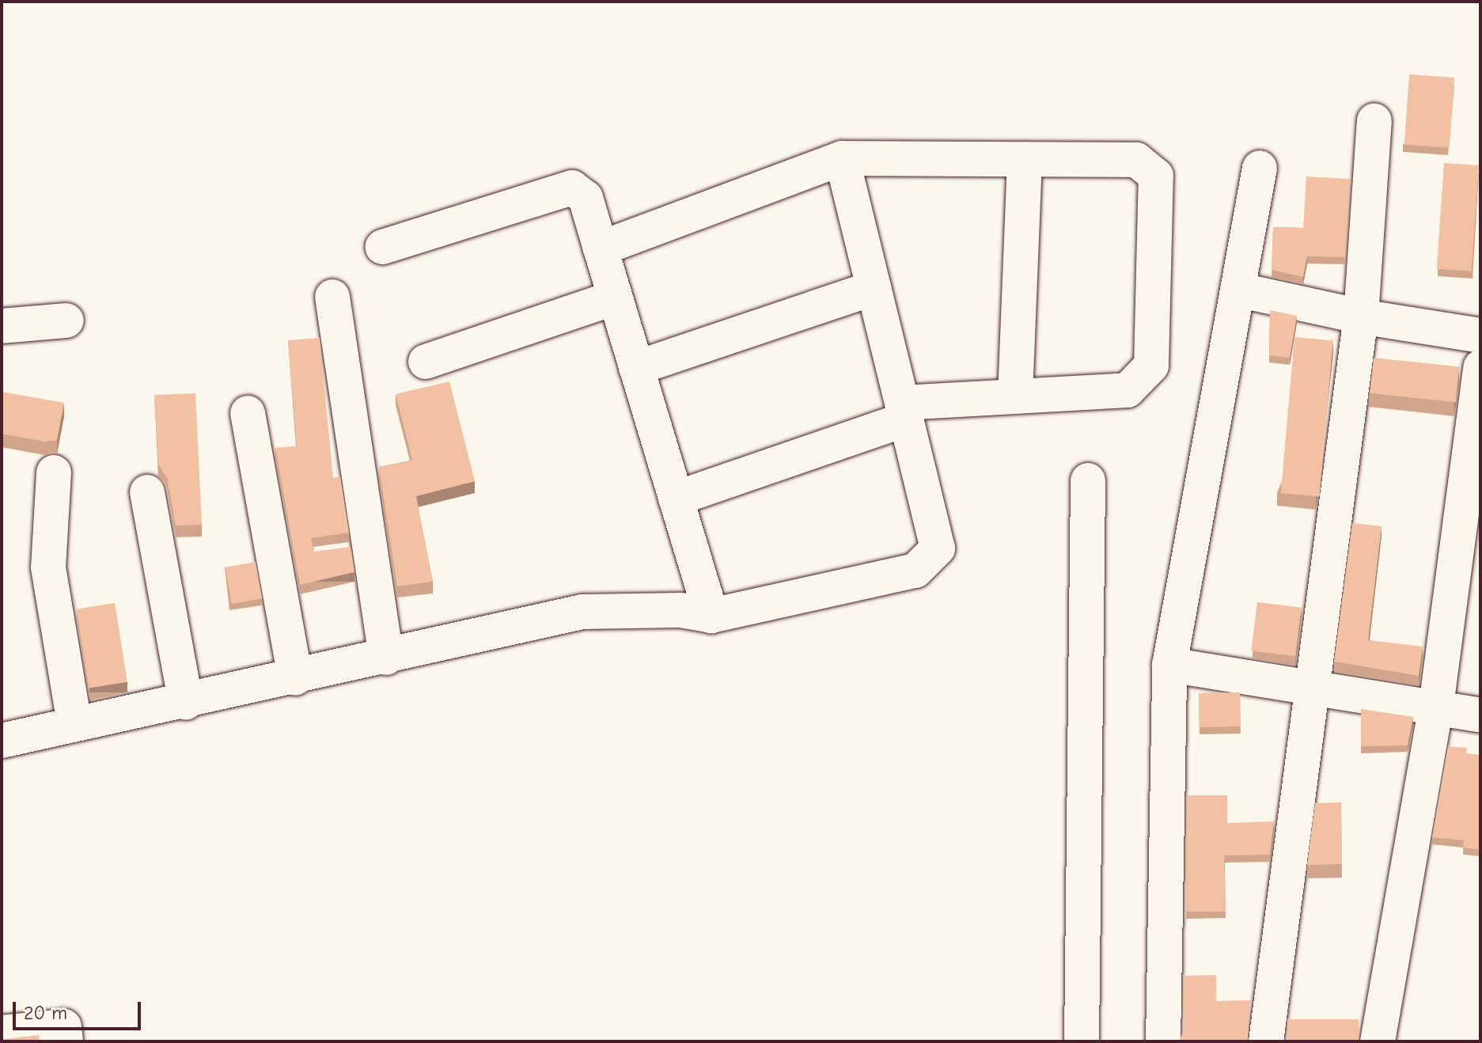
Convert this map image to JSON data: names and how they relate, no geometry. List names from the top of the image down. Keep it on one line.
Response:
{"scale_bar":"20 m"}
